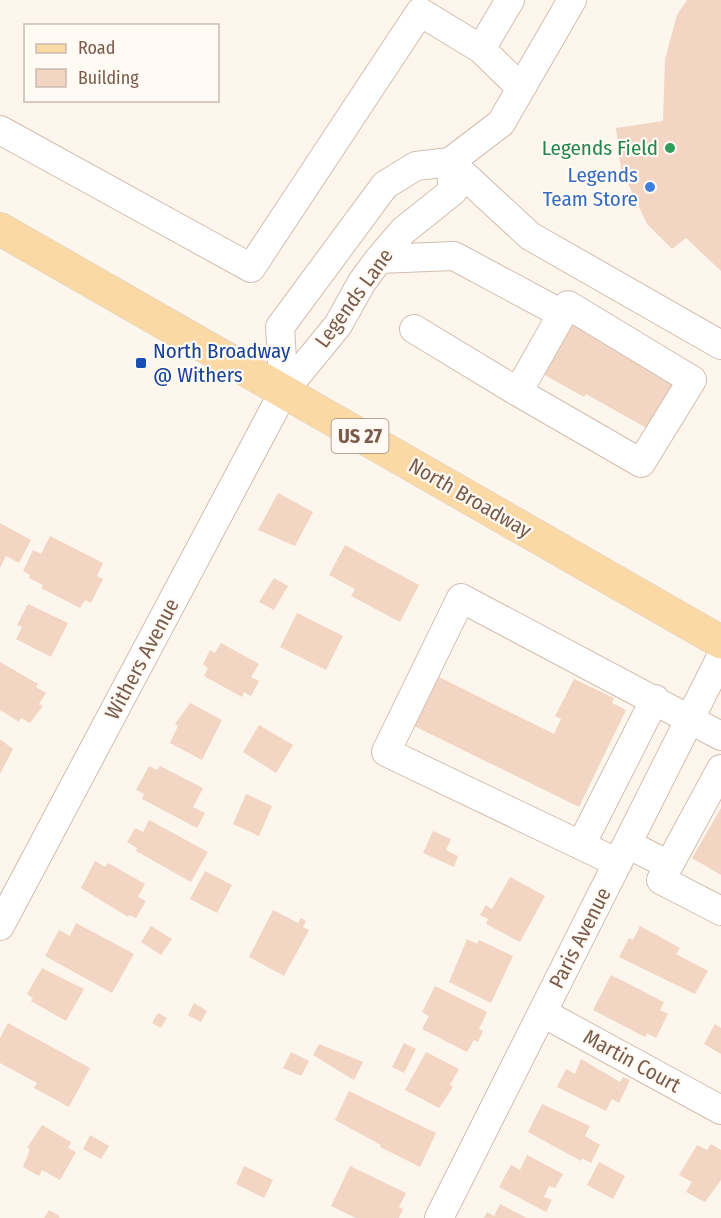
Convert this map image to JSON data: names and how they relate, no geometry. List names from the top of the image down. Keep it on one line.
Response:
{"streets":{"main road":["US 27","North Broadway"],"street":["Legends Lane","Withers Avenue","Paris Avenue","Martin Court"]},"crossings":[["Legends Lane","North Broadway"],["Legends Lane","Withers Avenue"],["North Broadway","Withers Avenue"],["Paris Avenue","Martin Court"]],"places":{"other":["Legends Field","Legends Team Store"],"transit":["North Broadway @ Withers"]},"legend":["Road","Building"]}
